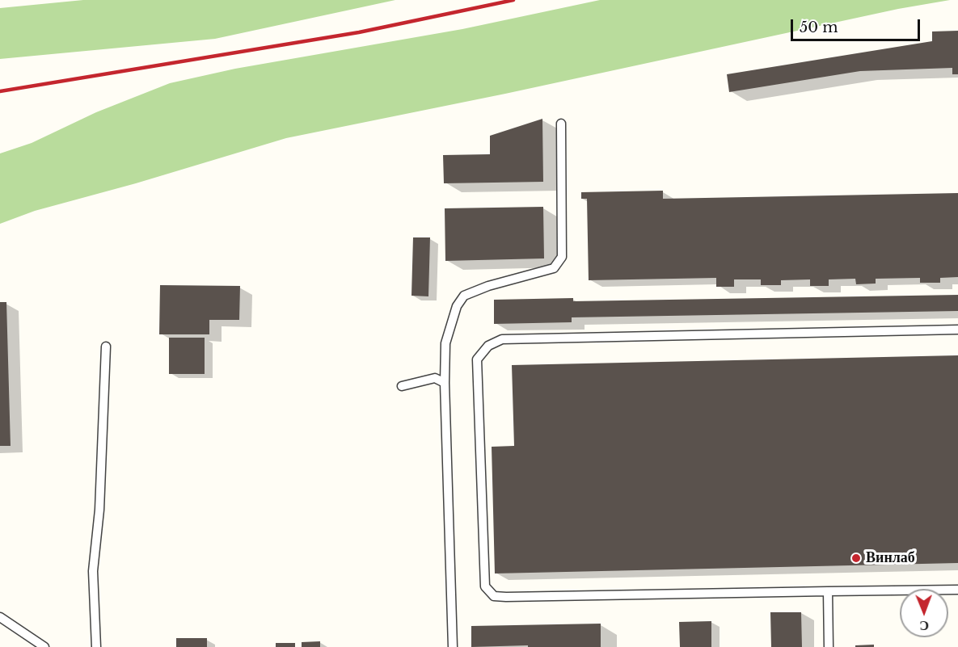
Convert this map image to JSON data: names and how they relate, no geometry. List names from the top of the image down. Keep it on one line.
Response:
{"places":["Винлаб"],"scale_bar":"50 m","north":"bottom"}
